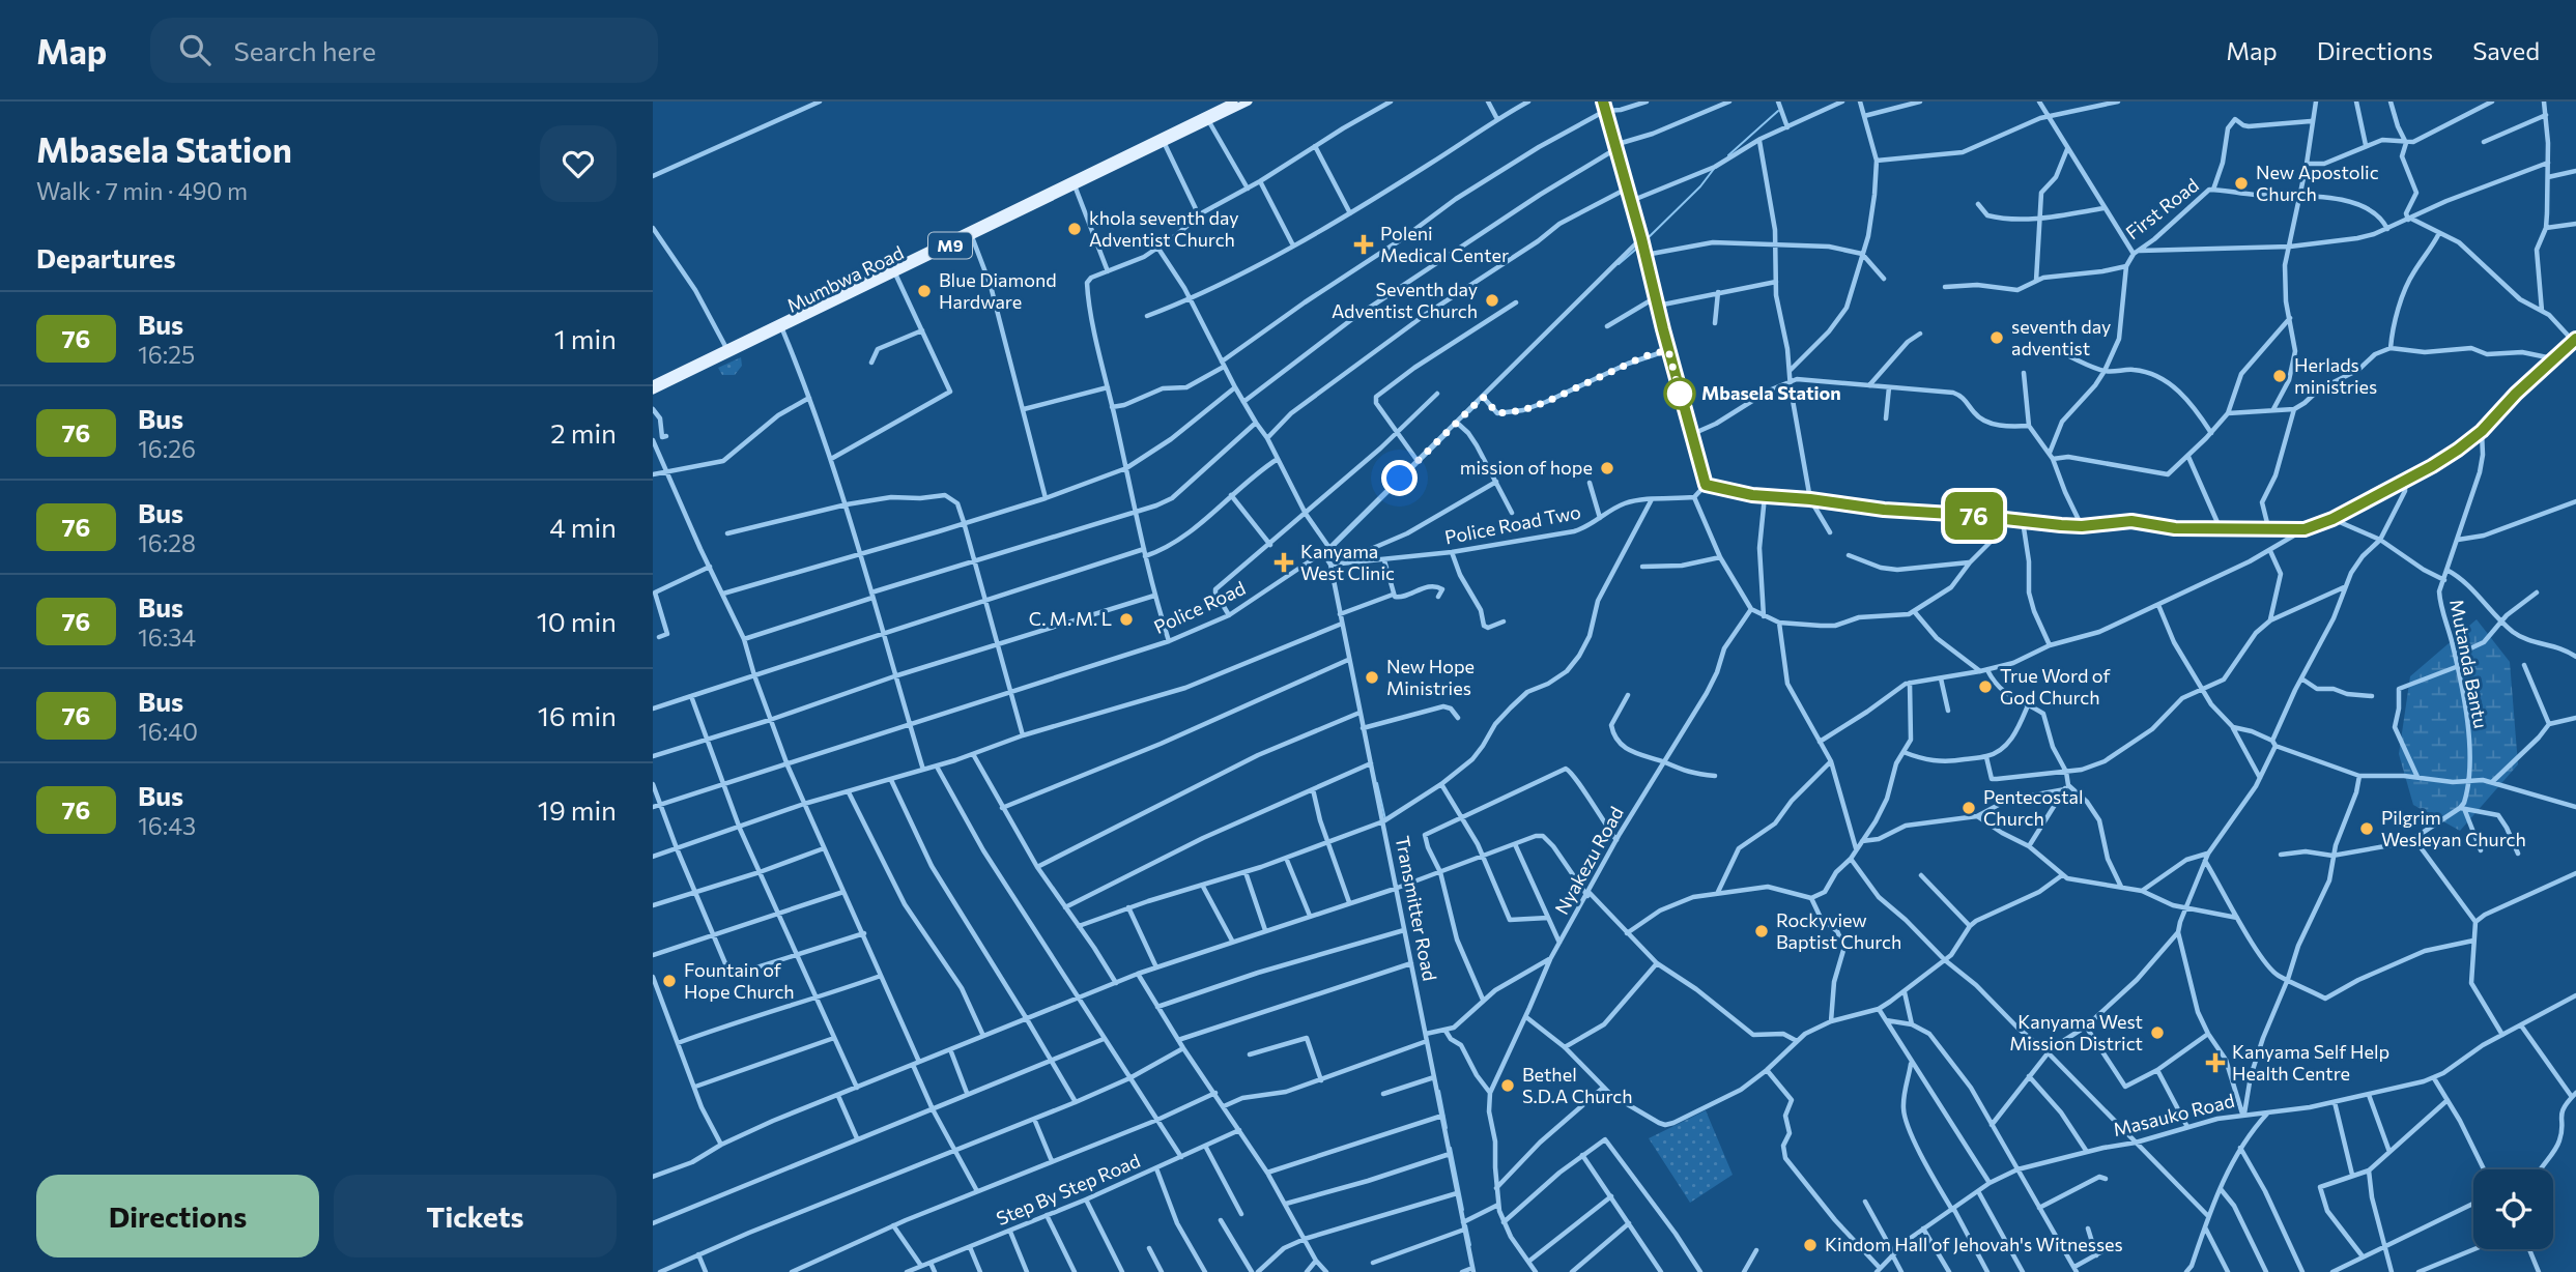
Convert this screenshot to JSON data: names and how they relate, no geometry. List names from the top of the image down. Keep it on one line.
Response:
{"streets":{"main road":["M9","Mumbwa Road"],"street":["First Road","Police Road Two","Police Road","Mutanda Bantu","Nyakezu Road","Transmitter Road","Masauko Road","Step By Step Road"]},"crossings":[["Police Road Two","Transmitter Road"],["Police Road","Transmitter Road"]],"places":{"other":["New Apostolic Church","khola seventh day Adventist Church","Blue Diamond Hardware","Seventh day Adventist Church","seventh day adventist","Herlads ministries","Mbasela Station","mission of hope","C. M. M. L","New Hope Ministries","True Word of God Church","Pentecostal Church","Pilgrim Wesleyan Church","Rockyview Baptist Church","Fountain of Hope Church","Kanyama West Mission District","Bethel S.D.A Church","Kindom Hall of Jehovah's Witnesses"],"health":["Poleni Medical Center","Kanyama West Clinic","Kanyama Self Help Health Centre"]},"lines":["bus line 76"],"page":{"header":"Map","search":"Search here","nav":["Map","Directions","Saved"],"heading":[["Mbasela Station","Walk · 7 min · 490 m"],"Departures"],"on_map":"76","list":[{"mark":"76","name":"Bus","note":"16:25","value":"1 min"},{"mark":"76","name":"Bus","note":"16:26","value":"2 min"},{"mark":"76","name":"Bus","note":"16:28","value":"4 min"},{"mark":"76","name":"Bus","note":"16:34","value":"10 min"},{"mark":"76","name":"Bus","note":"16:40","value":"16 min"},{"mark":"76","name":"Bus","note":"16:43","value":"19 min"}],"buttons":["Directions","Tickets"]}}
